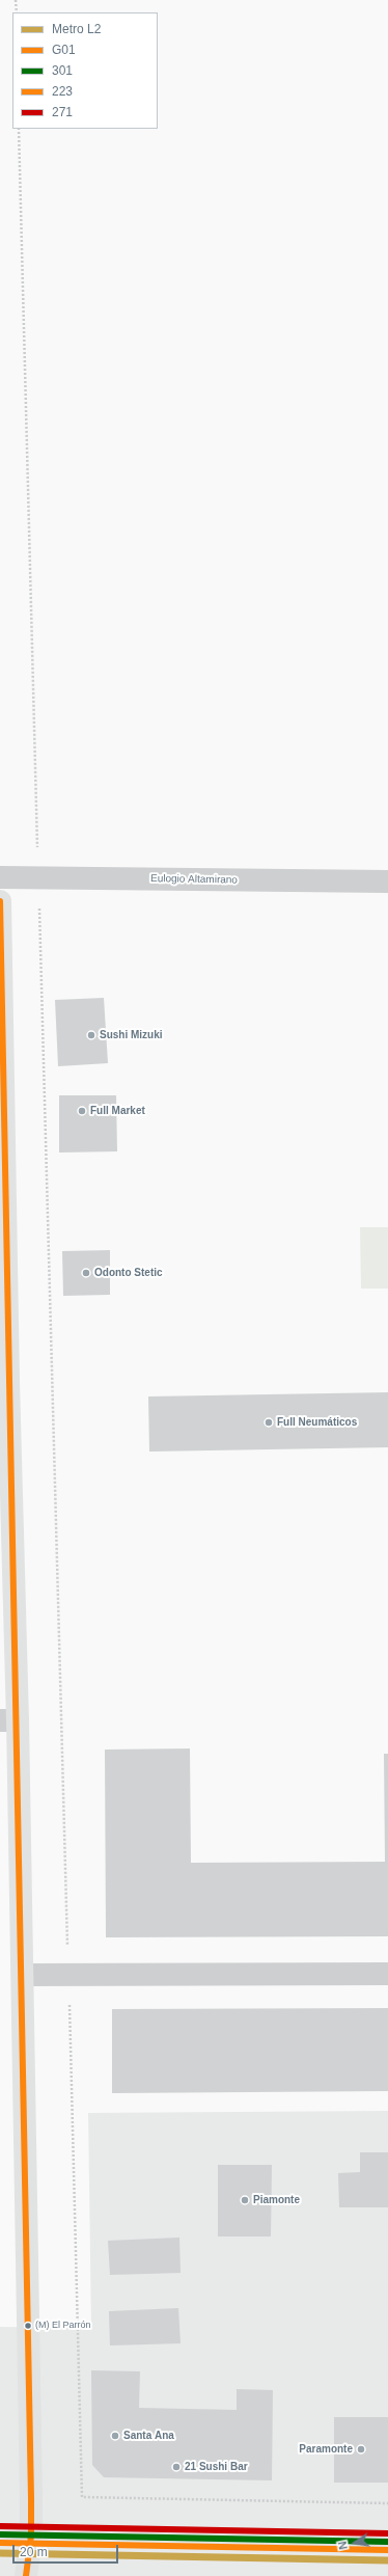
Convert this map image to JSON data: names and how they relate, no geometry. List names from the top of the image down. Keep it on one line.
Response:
{"streets":{"street":["Eulogio Altamirano"]},"places":["Sushi Mizuki","Full Market","Odonto Stetic","Full Neumáticos","Piamonte","(M) El Parrón","Santa Ana","Paramonte","21 Sushi Bar"],"lines":["transit line G01","transit line 271","transit line 301","transit line 223","metro line L2"],"legend":["Metro L2","G01","301","223","271"],"scale_bar":"20 m","north":"left"}
